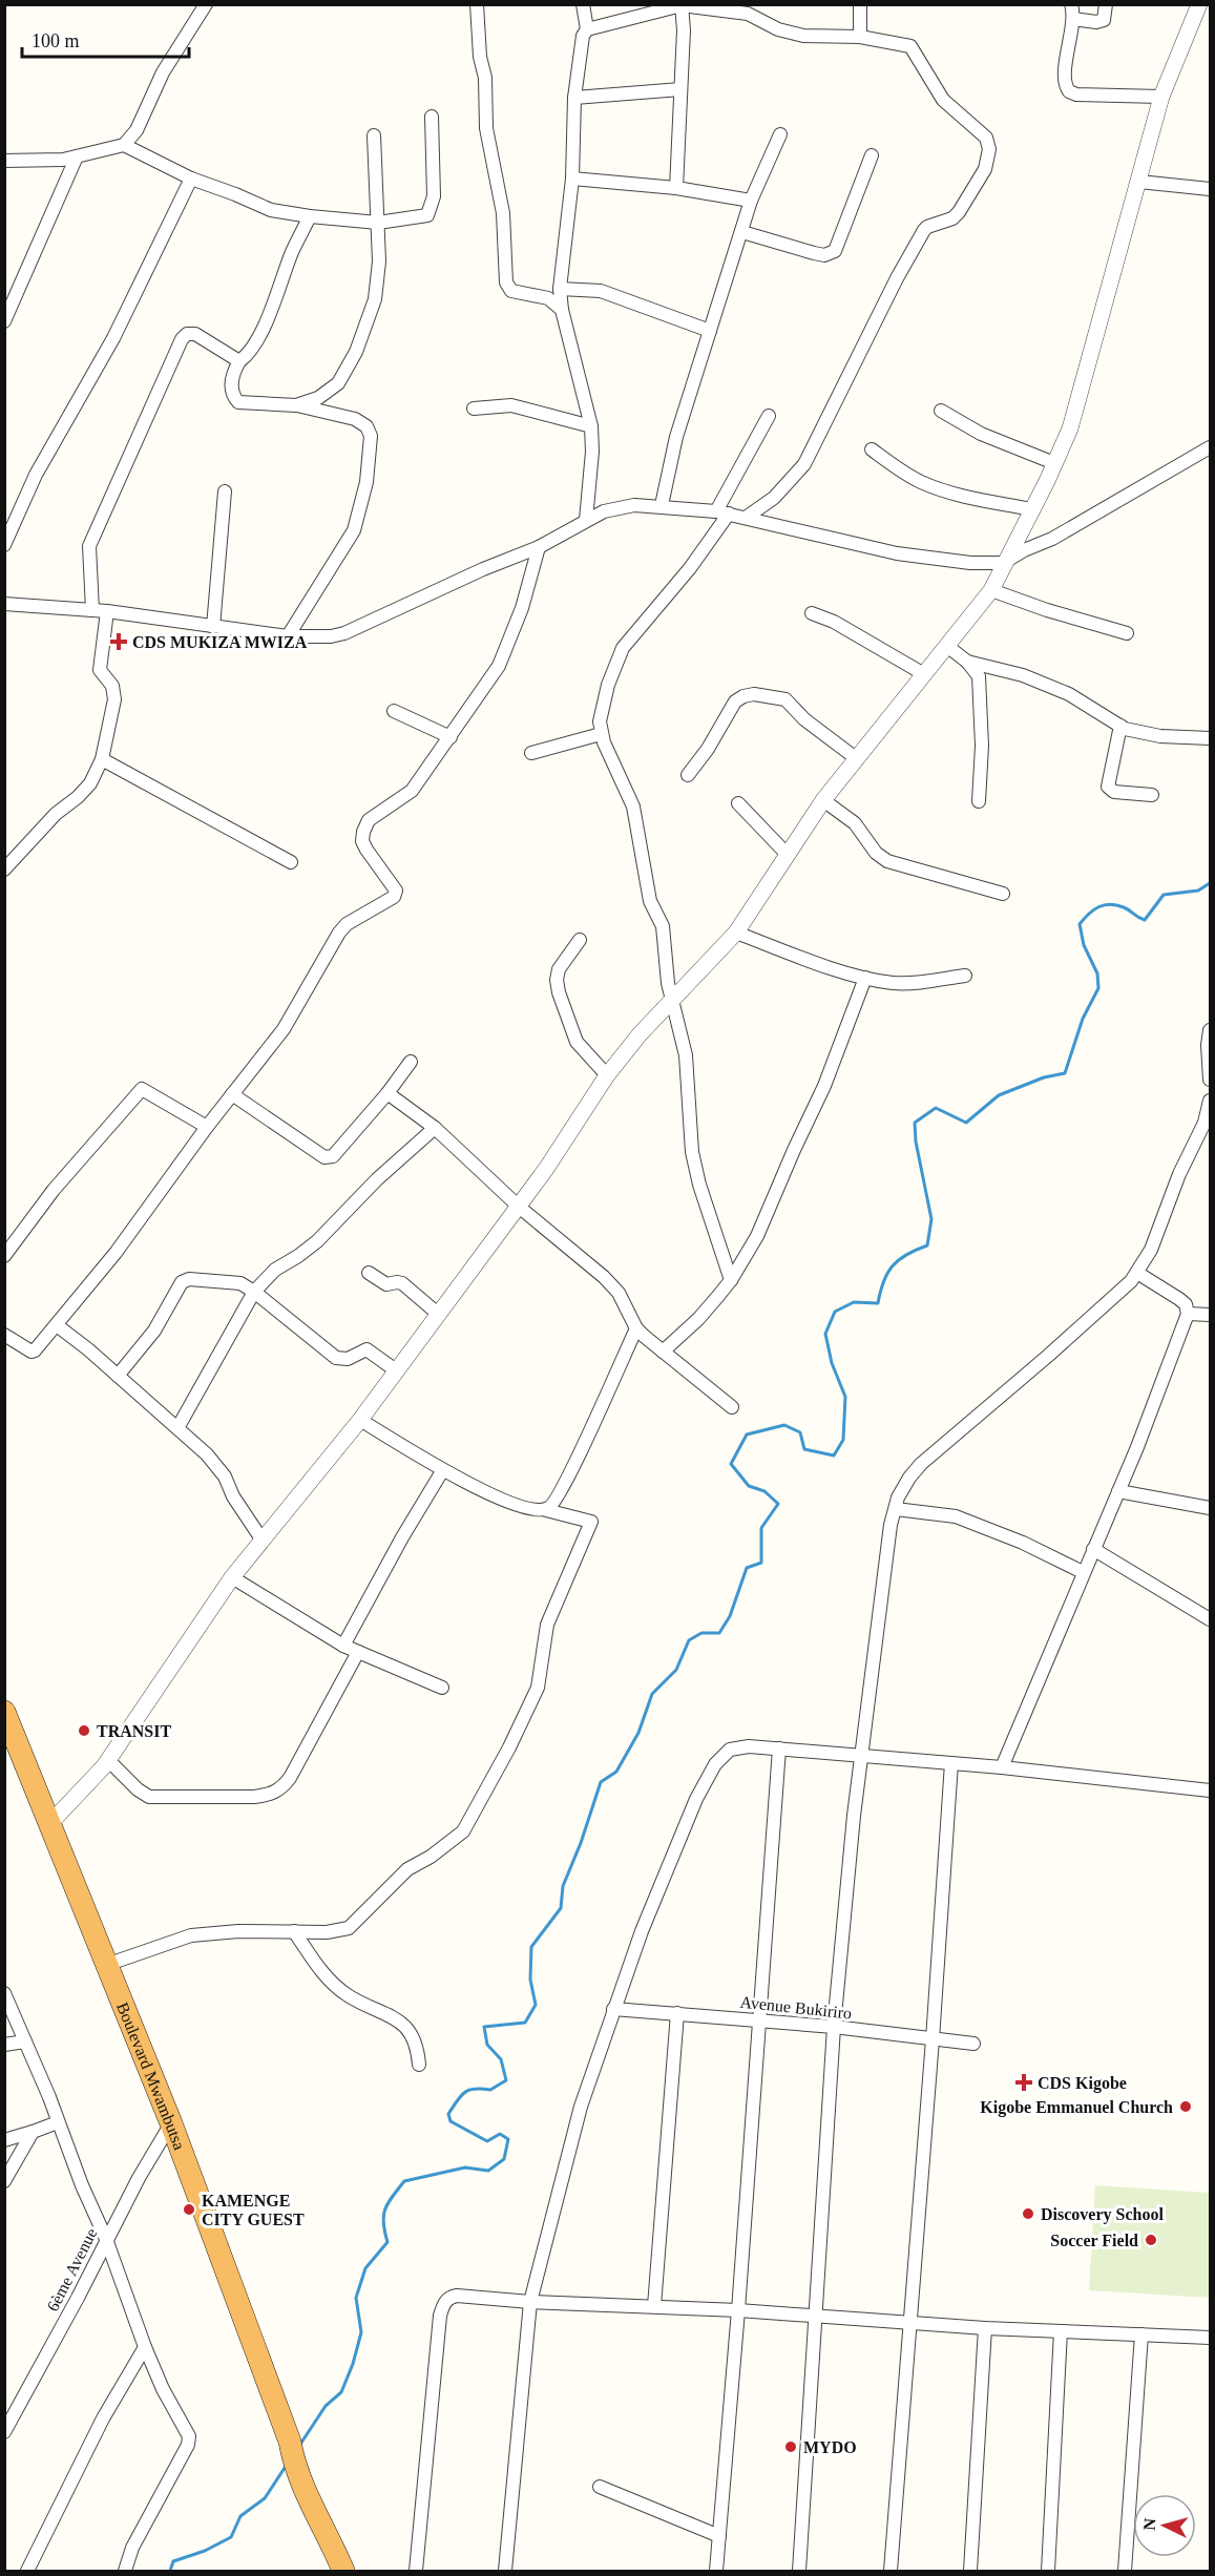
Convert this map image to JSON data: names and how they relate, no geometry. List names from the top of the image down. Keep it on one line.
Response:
{"streets":{"highway":["Boulevard Mwambutsa"],"street":["Avenue Bukiriro","6ème Avenue"]},"crossings":[["Boulevard Mwambutsa","6ème Avenue"]],"places":{"health":["CDS MUKIZA MWIZA","CDS Kigobe"],"other":["TRANSIT","Kigobe Emmanuel Church","KAMENGE CITY GUEST","Discovery School","Soccer Field","MYDO"]},"scale_bar":"100 m","north":"left"}
